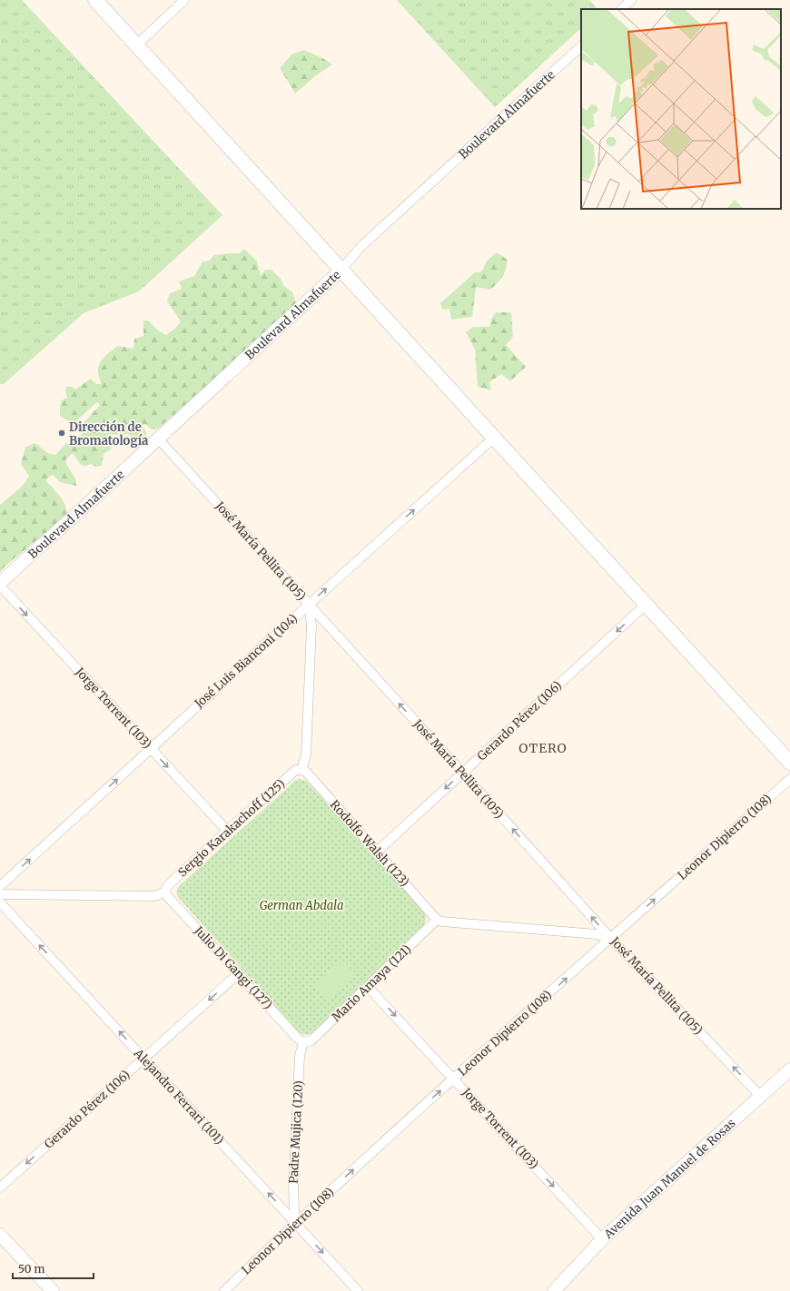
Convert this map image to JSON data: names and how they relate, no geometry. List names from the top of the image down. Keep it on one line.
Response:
{"streets":{"main road":["Boulevard Almafuerte","Avenida Juan Manuel de Rosas"],"street":["José María Pellita (105)","José Luis Bianconi (104)","Jorge Torrent (103)","Gerardo Pérez (106)","Sergio Karakachoff (125)","Leonor Dipierro (108)","Rodolfo Walsh (123)","Julio Di Gangi (127)","Mario Amaya (121)","Alejandro Ferrari (101)","Padre Mujica (120)"]},"crossings":[["Boulevard Almafuerte","José María Pellita (105)"],["José María Pellita (105)","José Luis Bianconi (104)"],["José María Pellita (105)","Gerardo Pérez (106)"],["José María Pellita (105)","Leonor Dipierro (108)"],["José María Pellita (105)","Avenida Juan Manuel de Rosas"],["José Luis Bianconi (104)","Jorge Torrent (103)"],["Jorge Torrent (103)","Sergio Karakachoff (125)"],["Jorge Torrent (103)","Leonor Dipierro (108)"],["Jorge Torrent (103)","Mario Amaya (121)"],["Jorge Torrent (103)","Avenida Juan Manuel de Rosas"],["Gerardo Pérez (106)","Rodolfo Walsh (123)"],["Gerardo Pérez (106)","Julio Di Gangi (127)"],["Gerardo Pérez (106)","Alejandro Ferrari (101)"],["Sergio Karakachoff (125)","Rodolfo Walsh (123)"],["Sergio Karakachoff (125)","Julio Di Gangi (127)"],["Leonor Dipierro (108)","Alejandro Ferrari (101)"],["Leonor Dipierro (108)","Padre Mujica (120)"],["Rodolfo Walsh (123)","Mario Amaya (121)"],["Julio Di Gangi (127)","Mario Amaya (121)"],["Julio Di Gangi (127)","Padre Mujica (120)"],["Mario Amaya (121)","Padre Mujica (120)"],["Alejandro Ferrari (101)","Padre Mujica (120)"]],"one_way":["José María Pellita (105)","José Luis Bianconi (104)","Jorge Torrent (103)","Gerardo Pérez (106)","Leonor Dipierro (108)"],"districts":["OTERO"],"parks":["German Abdala"],"places":["Dirección de Bromatología"],"scale_bar":"50 m"}
